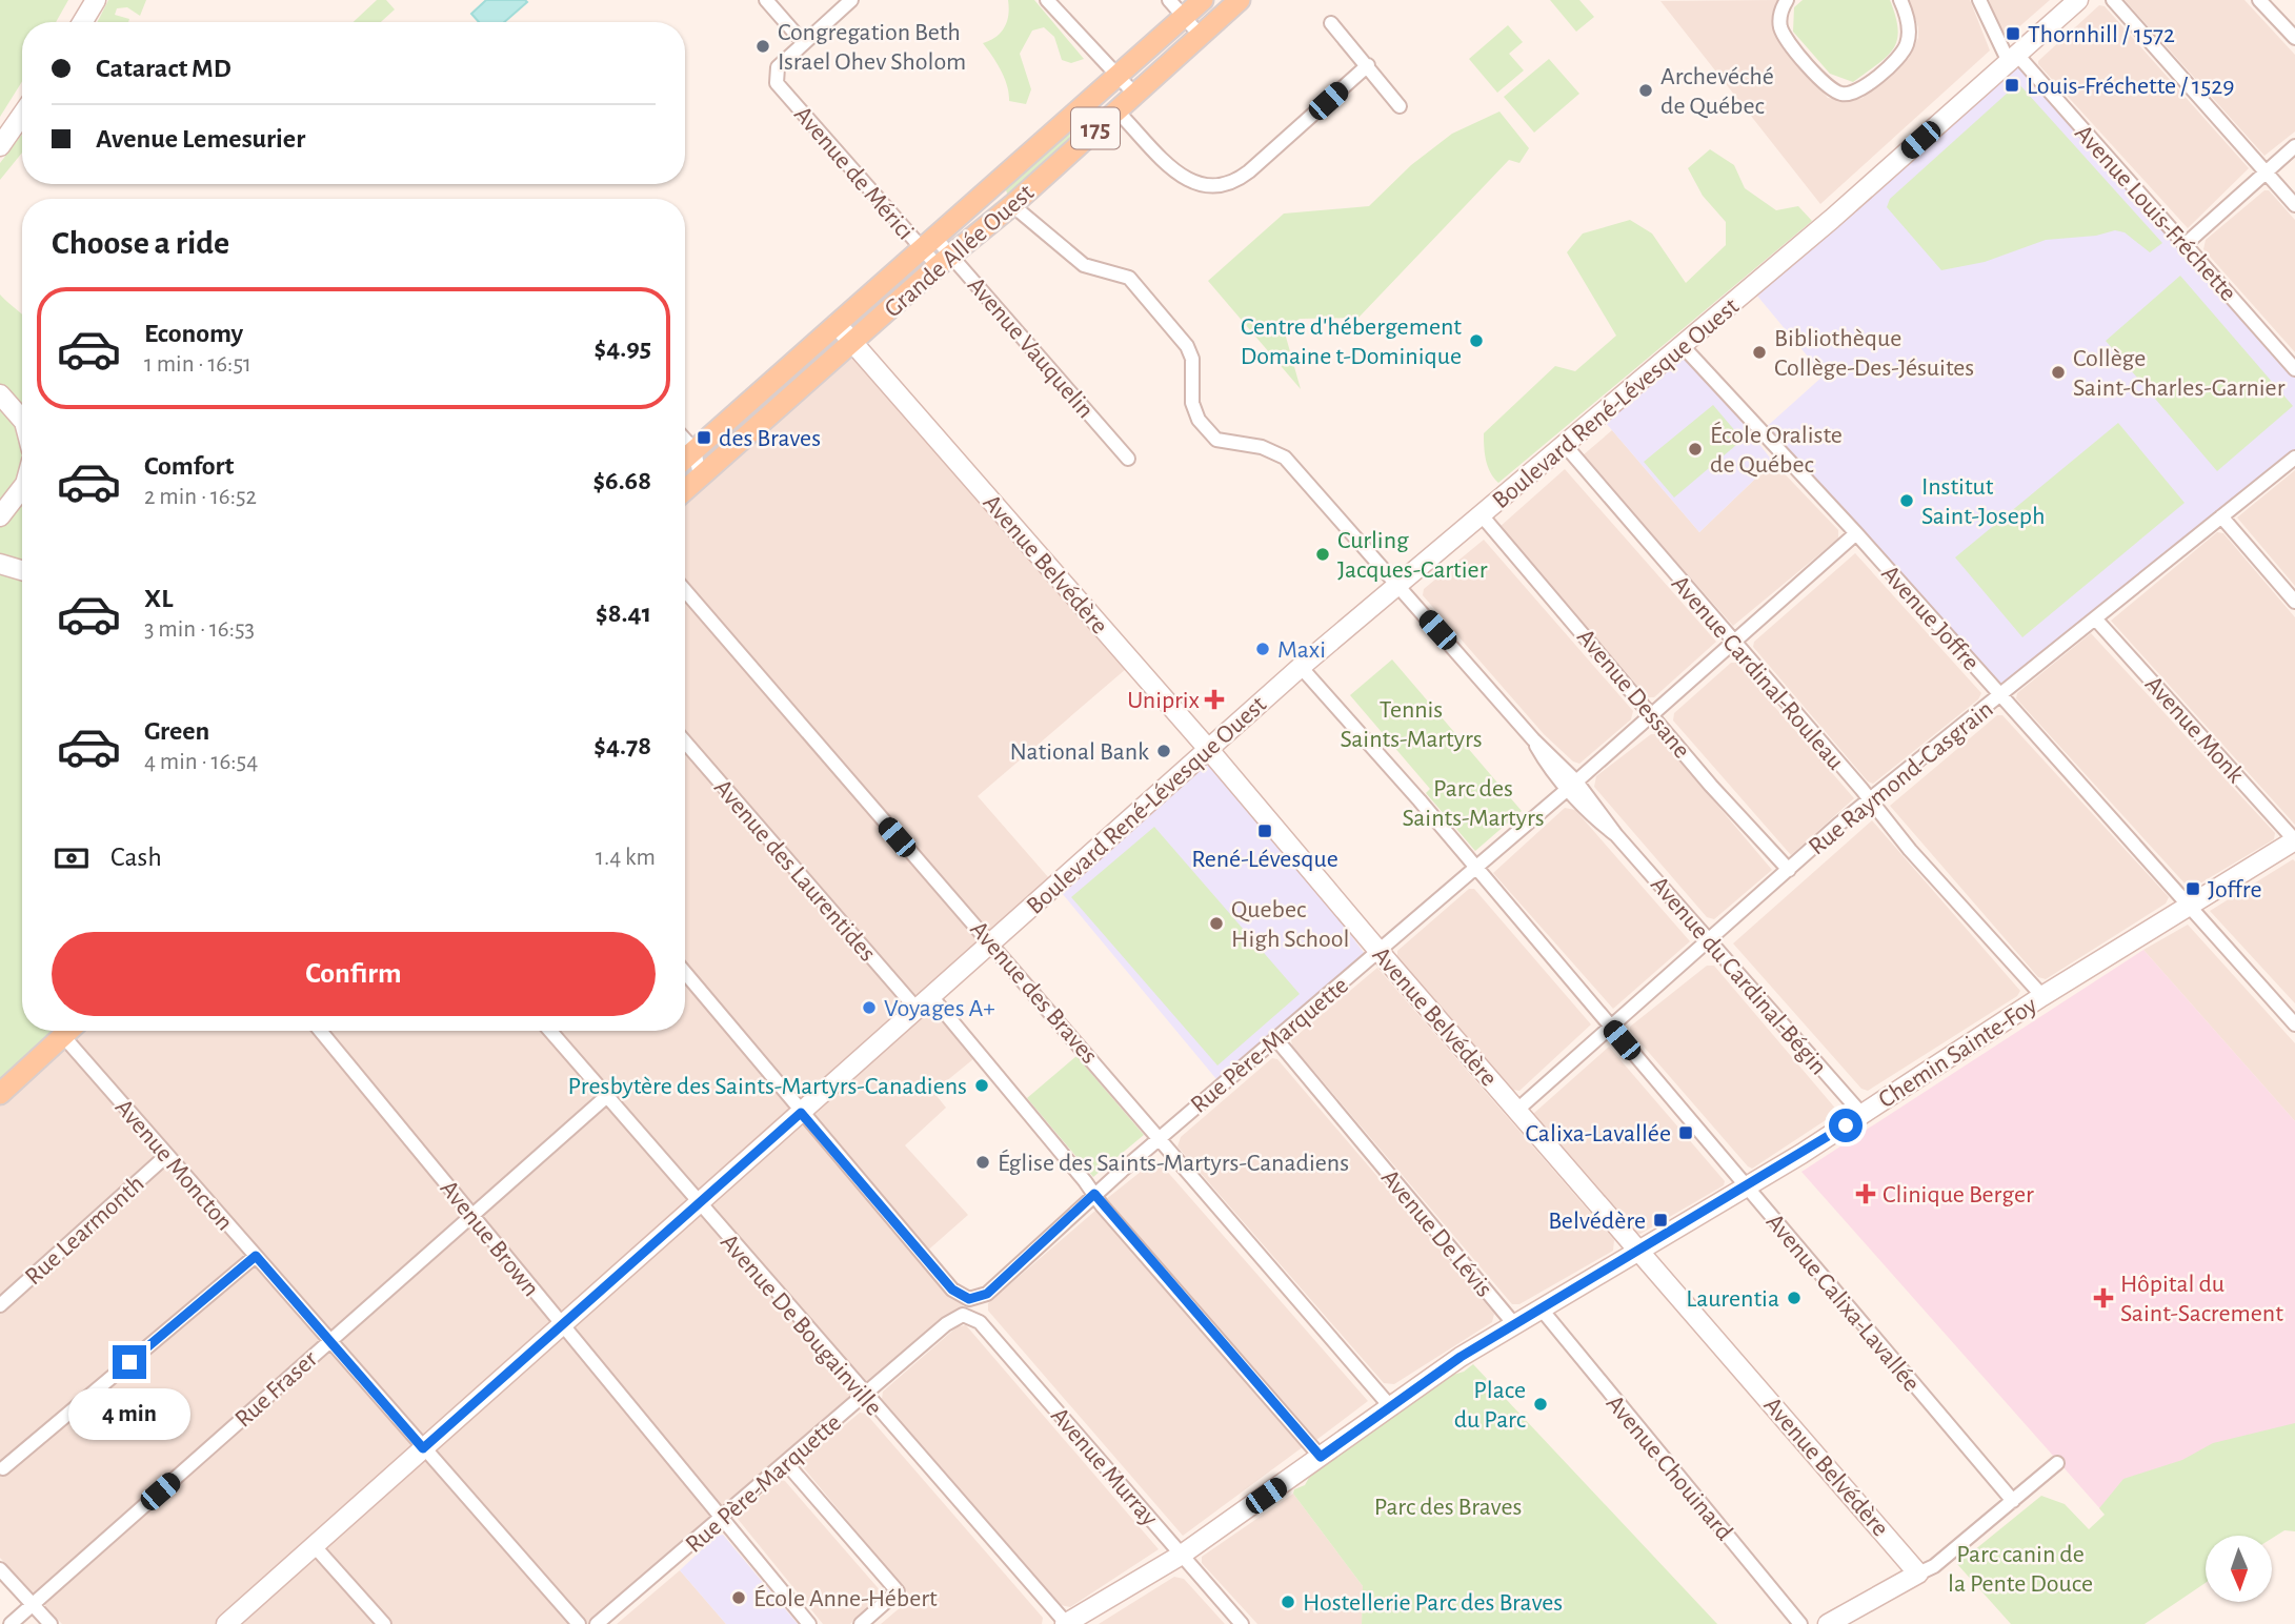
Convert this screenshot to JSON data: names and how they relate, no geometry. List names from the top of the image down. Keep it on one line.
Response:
{"streets":{"main road":["175","Grande Allée Ouest","Boulevard René-Lévesque Ouest","Avenue Belvédère","Chemin Sainte-Foy"],"street":["Avenue de Mérici","Avenue Louis-Fréchette","Avenue Vauquelin","Avenue Joffre","Avenue Cardinal-Rouleau","Avenue Dessane","Avenue Monk","Rue Raymond-Casgrain","Avenue des Laurentides","Avenue du Cardinal-Bégin","Avenue des Braves","Rue Père-Marquette","Avenue Moncton","Rue Learmonth","Avenue De Lévis","Avenue Brown","Avenue Calixa-Lavallée","Avenue De Bougainville","Rue Fraser","Avenue Murray","Avenue Chouinard"]},"crossings":[["Avenue de Mérici","Grande Allée Ouest"],["Avenue de Mérici","Avenue Vauquelin"],["Avenue Louis-Fréchette","Boulevard René-Lévesque Ouest"],["Grande Allée Ouest","Avenue Vauquelin"],["Grande Allée Ouest","Avenue Belvédère"],["Grande Allée Ouest","Avenue du Cardinal-Bégin"],["Boulevard René-Lévesque Ouest","Avenue Belvédère"],["Boulevard René-Lévesque Ouest","Avenue Joffre"],["Boulevard René-Lévesque Ouest","Avenue Cardinal-Rouleau"],["Boulevard René-Lévesque Ouest","Avenue Dessane"],["Boulevard René-Lévesque Ouest","Avenue des Laurentides"],["Boulevard René-Lévesque Ouest","Avenue du Cardinal-Bégin"],["Boulevard René-Lévesque Ouest","Avenue des Braves"],["Boulevard René-Lévesque Ouest","Rue Père-Marquette"],["Boulevard René-Lévesque Ouest","Avenue Moncton"],["Boulevard René-Lévesque Ouest","Avenue Brown"],["Boulevard René-Lévesque Ouest","Avenue Calixa-Lavallée"],["Boulevard René-Lévesque Ouest","Avenue De Bougainville"],["Avenue Belvédère","Rue Raymond-Casgrain"],["Avenue Belvédère","Rue Père-Marquette"],["Avenue Belvédère","Chemin Sainte-Foy"],["Avenue Joffre","Rue Raymond-Casgrain"],["Avenue Joffre","Rue Père-Marquette"],["Avenue Joffre","Chemin Sainte-Foy"],["Avenue Cardinal-Rouleau","Rue Raymond-Casgrain"],["Avenue Cardinal-Rouleau","Rue Père-Marquette"],["Avenue Cardinal-Rouleau","Chemin Sainte-Foy"],["Avenue Dessane","Rue Raymond-Casgrain"],["Avenue Dessane","Rue Père-Marquette"],["Avenue Monk","Rue Raymond-Casgrain"],["Avenue Monk","Chemin Sainte-Foy"],["Rue Raymond-Casgrain","Avenue du Cardinal-Bégin"],["Rue Raymond-Casgrain","Avenue Calixa-Lavallée"],["Avenue des Laurentides","Rue Père-Marquette"],["Avenue des Laurentides","Chemin Sainte-Foy"],["Avenue du Cardinal-Bégin","Rue Père-Marquette"],["Avenue du Cardinal-Bégin","Chemin Sainte-Foy"],["Avenue des Braves","Rue Père-Marquette"],["Avenue des Braves","Chemin Sainte-Foy"],["Rue Père-Marquette","Avenue De Lévis"],["Rue Père-Marquette","Avenue Brown"],["Rue Père-Marquette","Avenue Calixa-Lavallée"],["Rue Père-Marquette","Avenue De Bougainville"],["Rue Père-Marquette","Avenue Murray"],["Chemin Sainte-Foy","Avenue De Lévis"],["Chemin Sainte-Foy","Avenue Calixa-Lavallée"],["Chemin Sainte-Foy","Avenue De Bougainville"],["Chemin Sainte-Foy","Avenue Murray"],["Chemin Sainte-Foy","Avenue Chouinard"],["Avenue Moncton","Rue Learmonth"],["Avenue Moncton","Rue Fraser"],["Avenue Brown","Rue Fraser"],["Avenue De Bougainville","Rue Fraser"]],"parks":["Tennis Saints-Martyrs","Parc des Saints-Martyrs","Parc des Braves","Parc canin de la Pente Douce"],"places":{"transit":["Thornhill / 1572","Louis-Fréchette / 1529","des Braves","René-Lévesque","Joffre","Calixa-Lavallée","Belvédère"],"other":["Congregation Beth Israel Ohev Sholom","Archevéché de Québec","Centre d'hébergement Domaine t-Dominique","Bibliothèque Collège-Des-Jésuites","Collège Saint-Charles-Garnier","École Oraliste de Québec","Institut Saint-Joseph","Curling Jacques-Cartier","Maxi","National Bank","Quebec High School","Voyages A+","Presbytère des Saints-Martyrs-Canadiens","Église des Saints-Martyrs-Canadiens","Laurentia","Place du Parc","École Anne-Hébert","Hostellerie Parc des Braves"],"health":["Uniprix","Clinique Berger","Hôpital du Saint-Sacrement"]},"north":"bottom","page":{"banner":["Cataract MD","Avenue Lemesurier"],"heading":"Choose a ride","list":[{"name":"Economy","note":"1 min · 16:51","value":"$4.95"},{"name":"Comfort","note":"2 min · 16:52","value":"$6.68"},{"name":"XL","note":"3 min · 16:53","value":"$8.41"},{"name":"Green","note":"4 min · 16:54","value":"$4.78"}],"pay":["Cash","1.4 km"],"buttons":"Confirm","bubble":"4 min"}}
